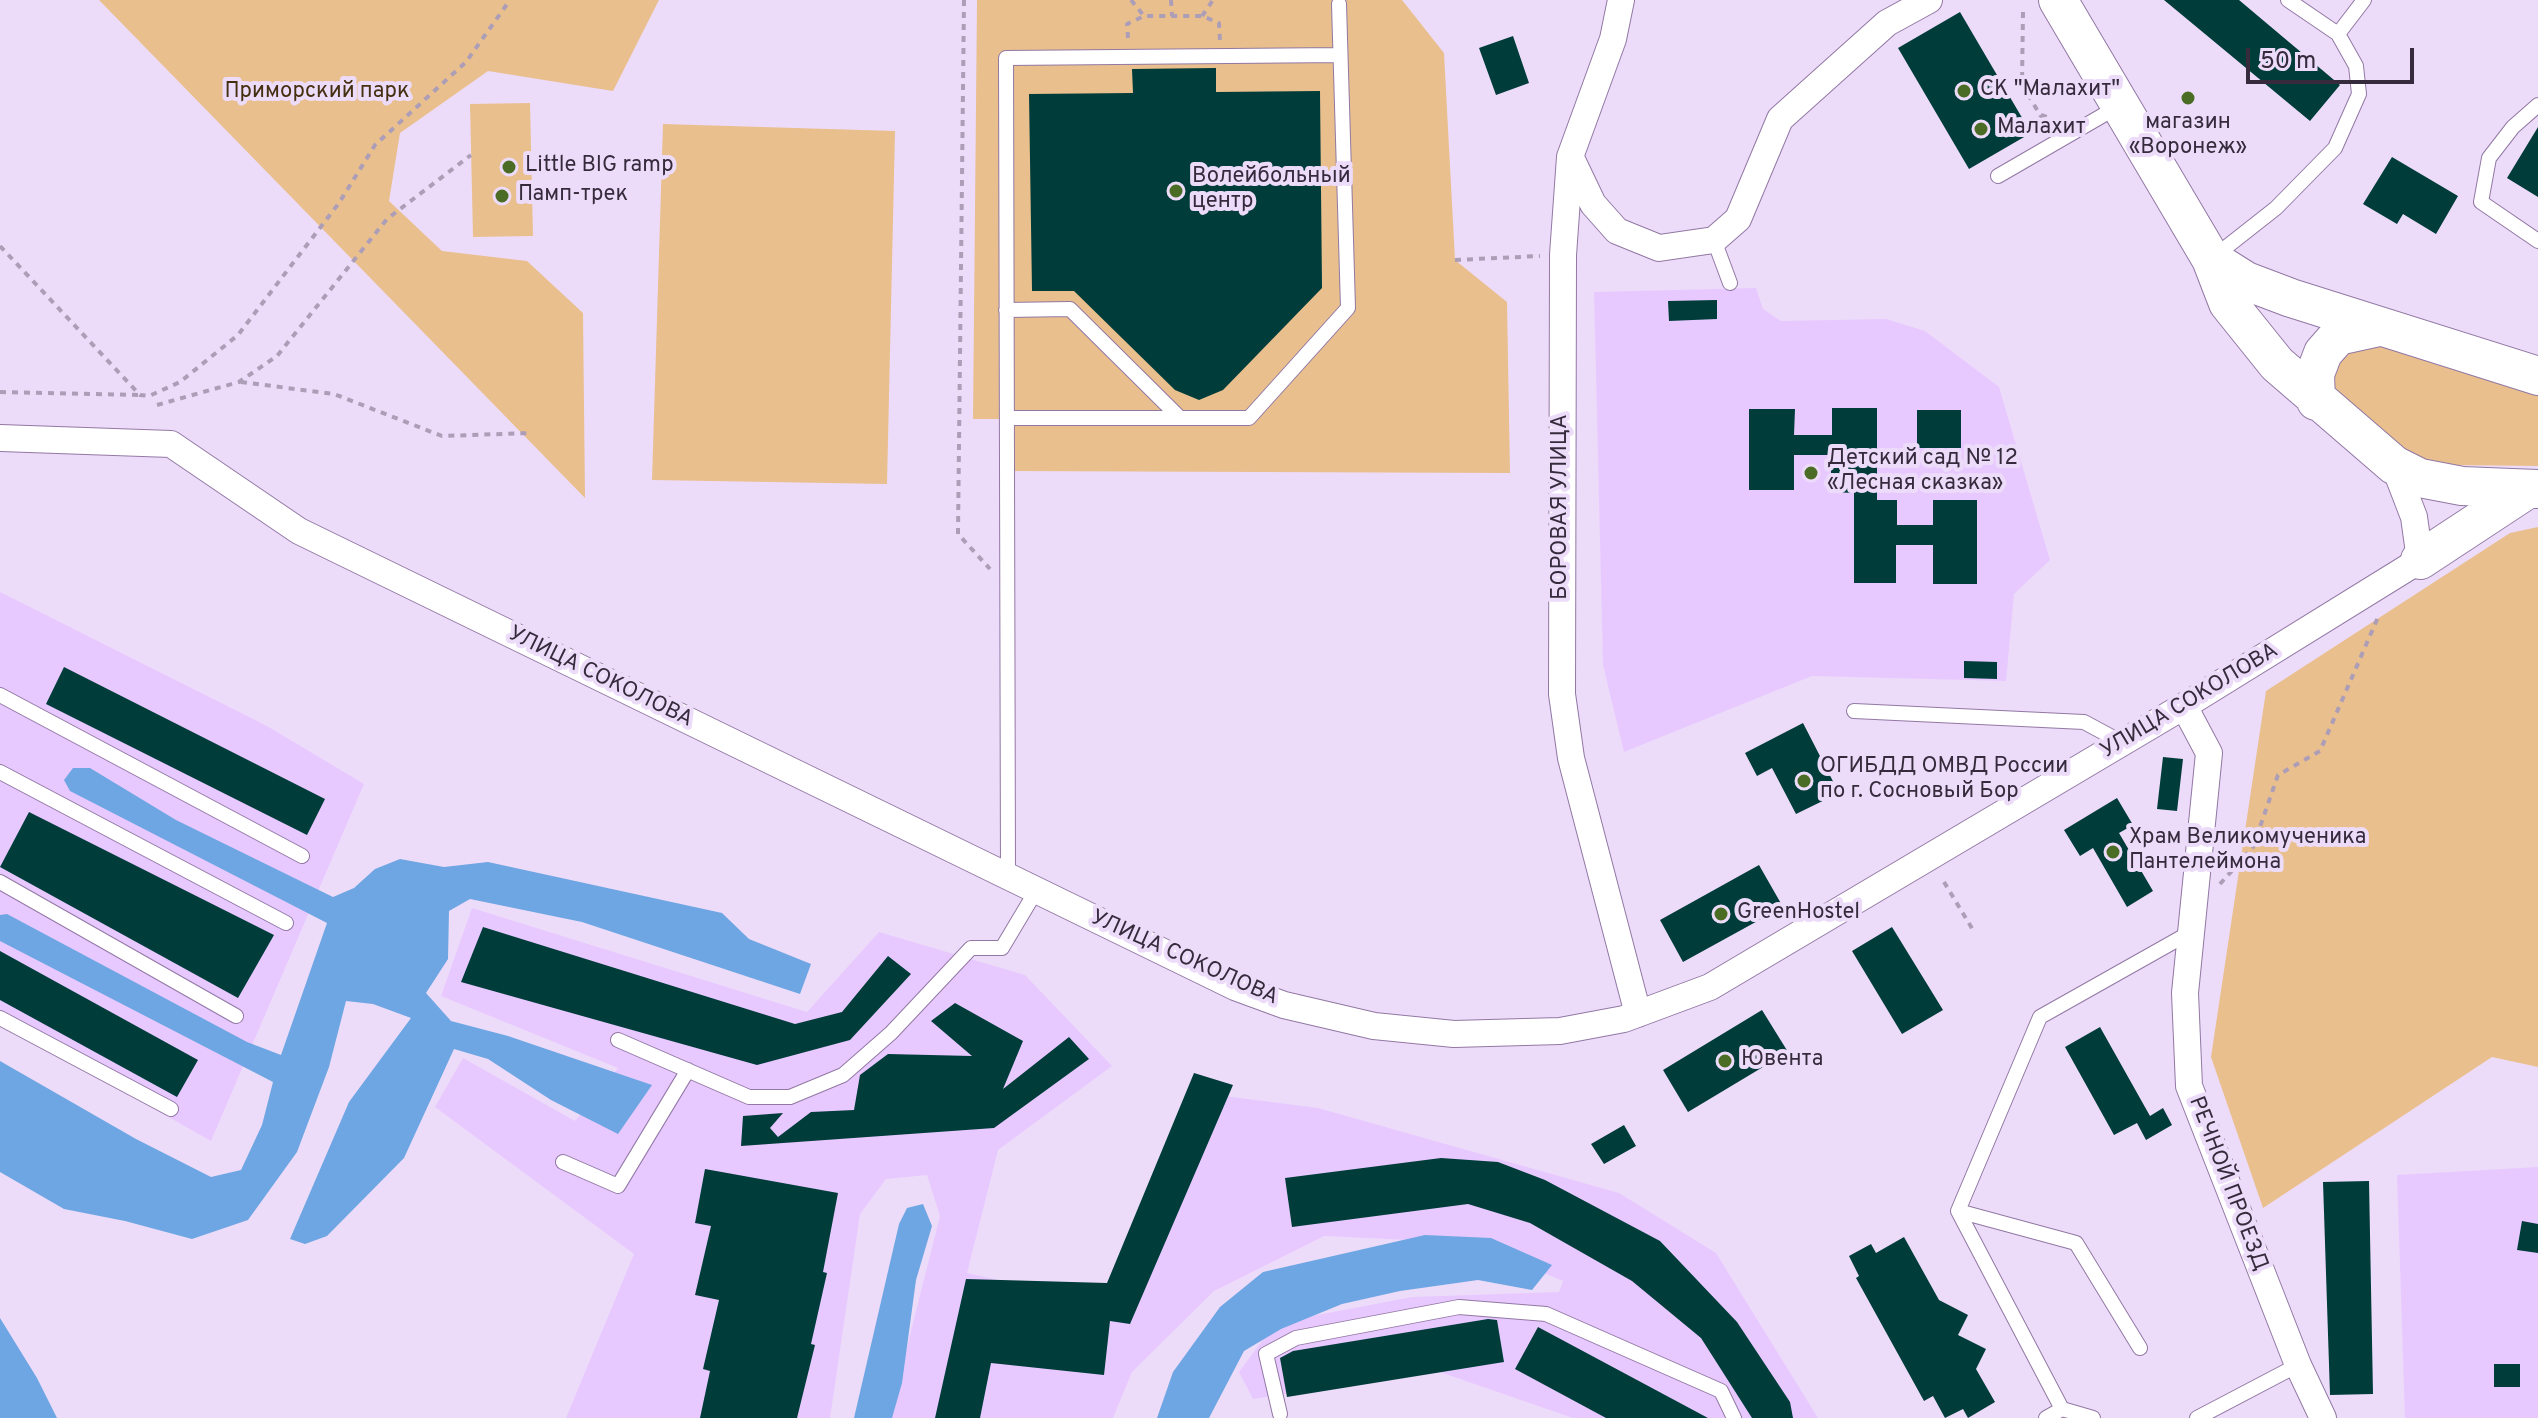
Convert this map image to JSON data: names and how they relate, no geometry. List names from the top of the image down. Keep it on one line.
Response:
{"streets":{"street":["БОРОВАЯ УЛИЦА","УЛИЦА СОКОЛОВА","РЕЧНОЙ ПРОЕЗД"]},"crossings":[["БОРОВАЯ УЛИЦА","УЛИЦА СОКОЛОВА"],["УЛИЦА СОКОЛОВА","РЕЧНОЙ ПРОЕЗД"]],"parks":["Приморский парк"],"places":["СК \"Малахит\"","магазин «Воронеж»","Малахит","Little BIG ramp","Волейбольный центр","Памп-трек","Детский сад № 12 «Лесная сказка»","ОГИБДД ОМВД России по г. Сосновый Бор","Храм Великомученика Пантелеймона","GreenHostel","Ювента"],"scale_bar":"50 m"}
